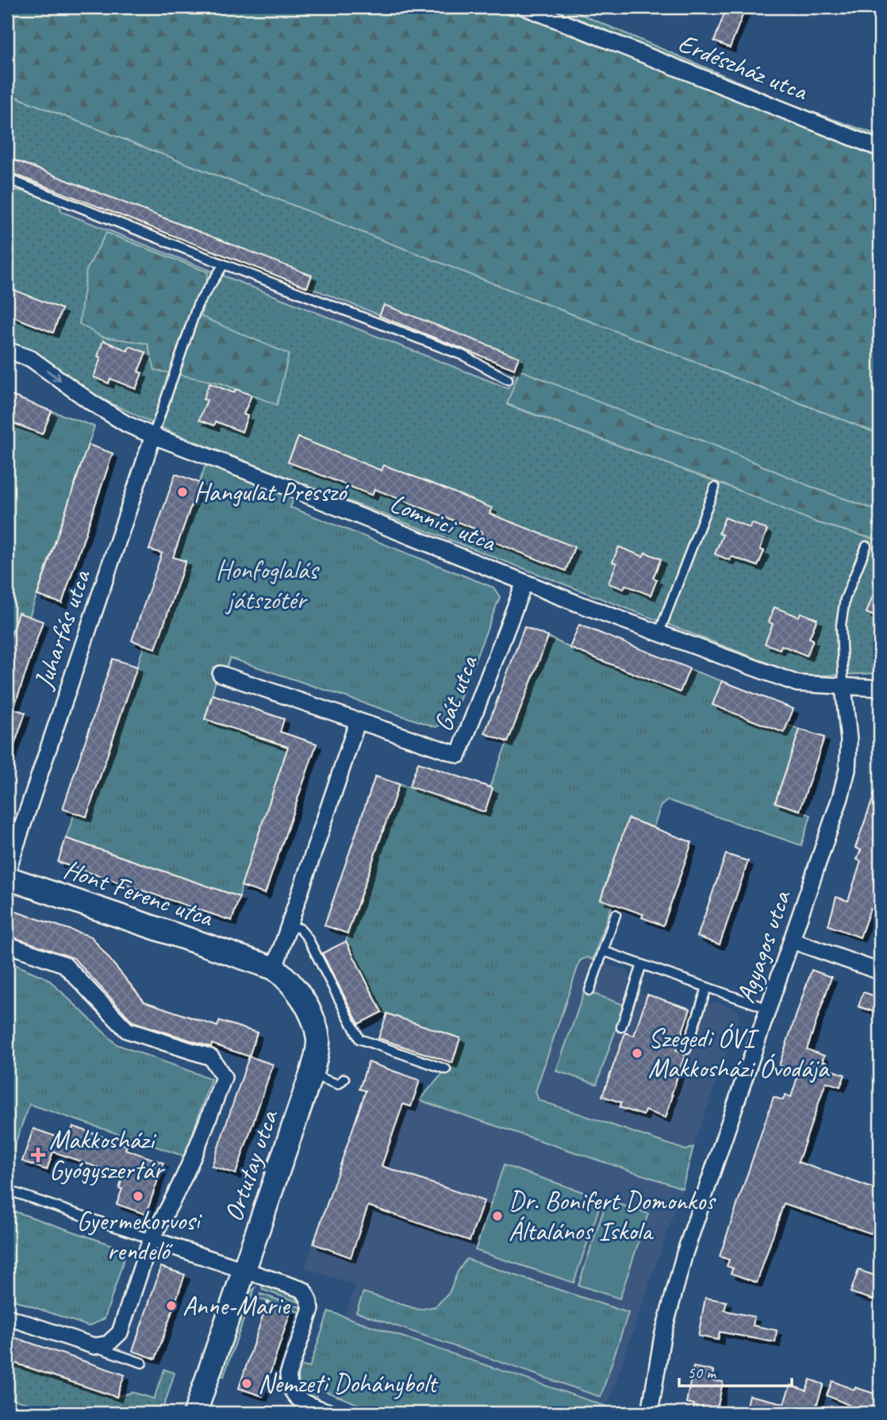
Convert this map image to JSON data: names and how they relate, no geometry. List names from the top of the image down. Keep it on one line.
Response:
{"streets":{"street":["Erdészház utca","Lomnici utca","Juharfás utca","Gát utca","Hont Ferenc utca","Agyagos utca","Ortutay utca"]},"crossings":[["Lomnici utca","Juharfás utca"],["Lomnici utca","Gát utca"],["Lomnici utca","Agyagos utca"],["Hont Ferenc utca","Ortutay utca"]],"parks":["Honfoglalás játszótér"],"places":{"other":["Hangulat Presszó","Szegedi ÓVI Makkosházi Óvodája","Gyermekorvosi rendelő","Dr. Bonifert Domonkos Általános Iskola","Anne-Marie","Nemzeti Dohánybolt"],"health":["Makkosházi Gyógyszertár"]},"scale_bar":"50 m"}
